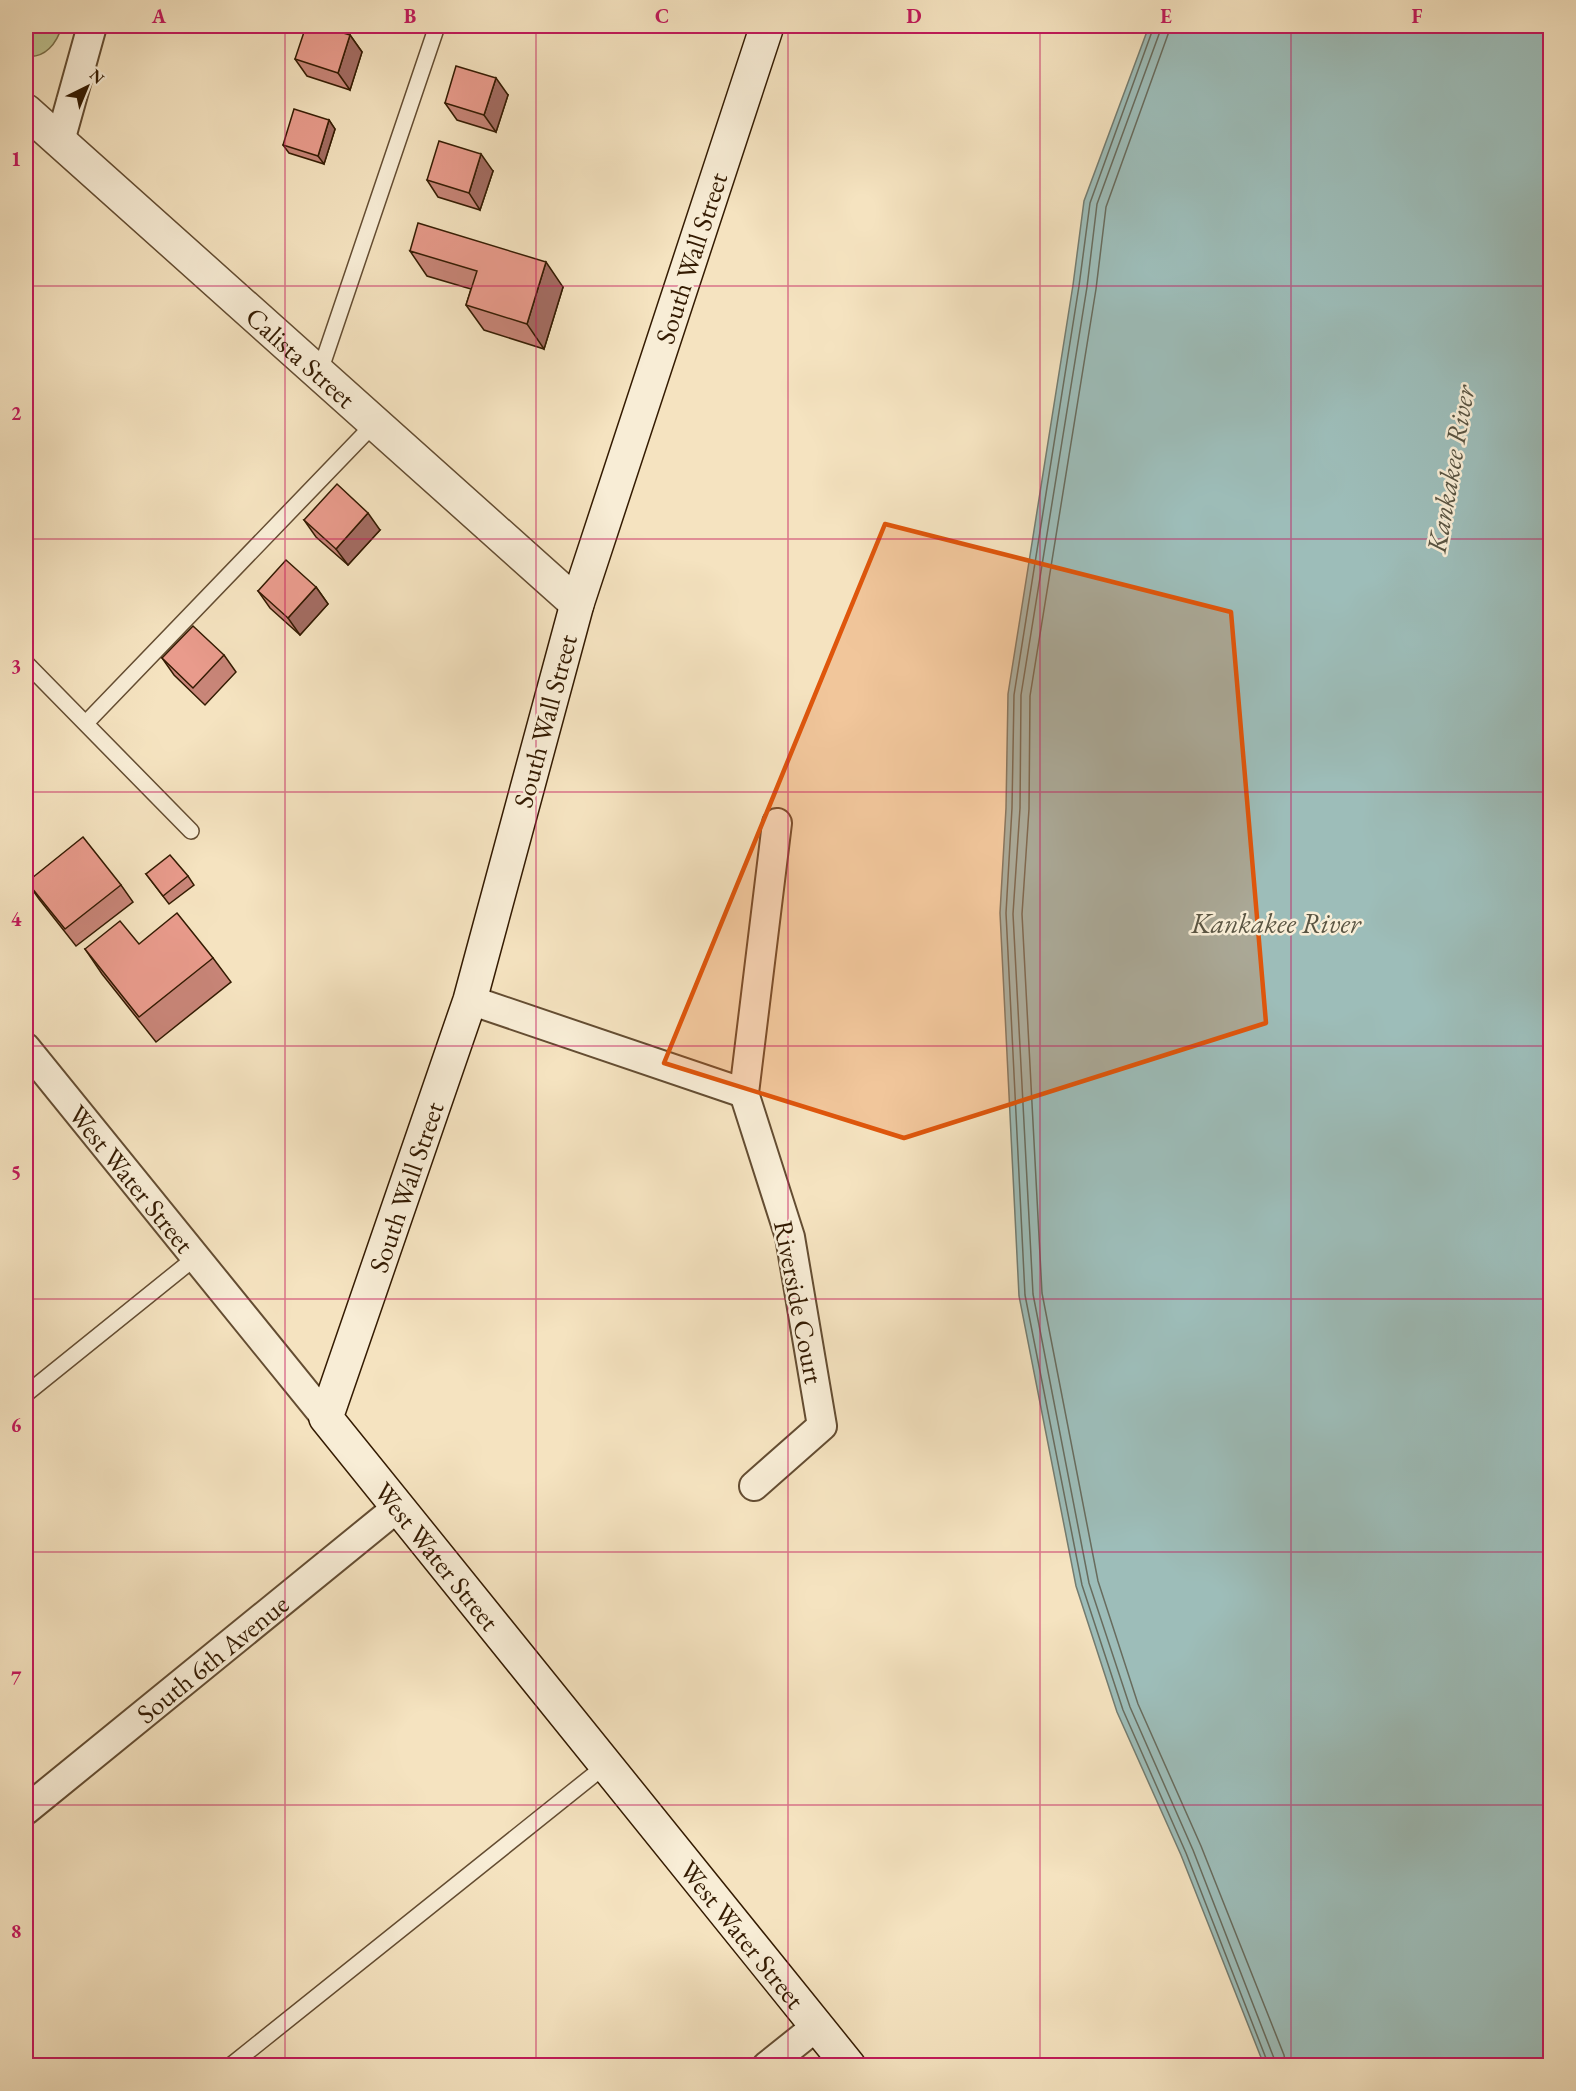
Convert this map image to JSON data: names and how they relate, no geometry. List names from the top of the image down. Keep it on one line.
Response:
{"streets":{"main road":["South Wall Street","Calista Street","West Water Street"],"street":["Riverside Court","South 6th Avenue"]},"crossings":[["South Wall Street","Calista Street"],["South Wall Street","West Water Street"],["West Water Street","South 6th Avenue"]],"water":["Kankakee River"],"north":"top right","grid":{"columns":["A","B","C","D","E","F"],"rows":["1","2","3","4","5","6","7","8"]}}
